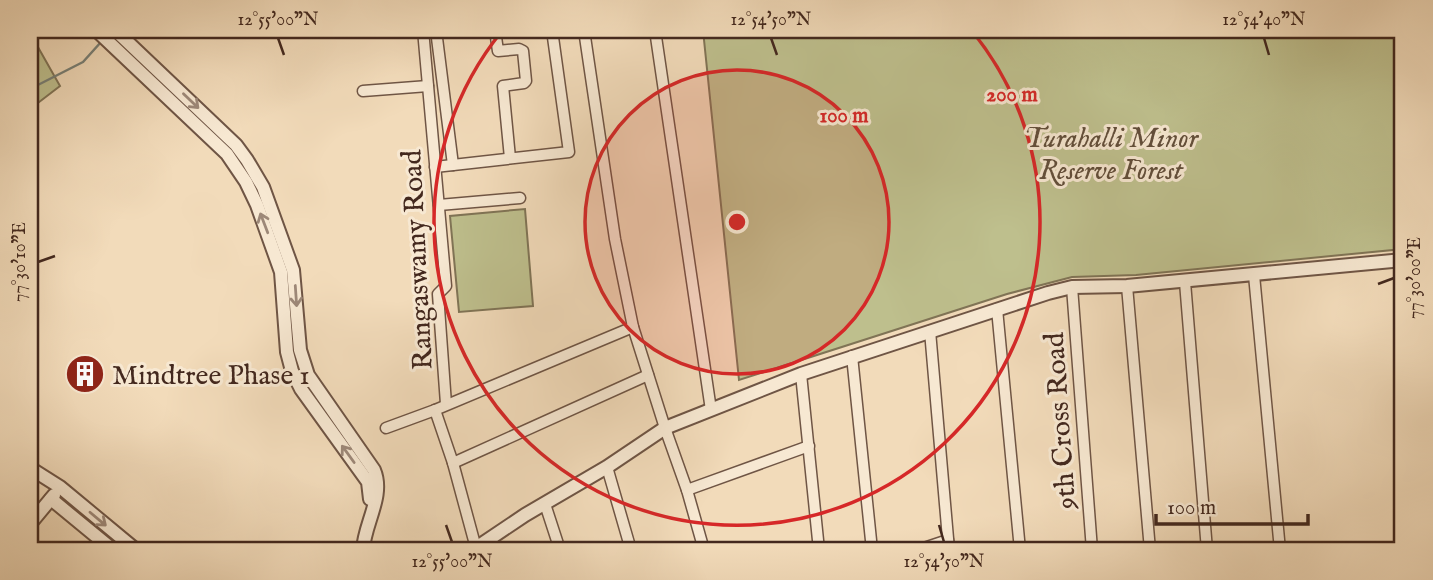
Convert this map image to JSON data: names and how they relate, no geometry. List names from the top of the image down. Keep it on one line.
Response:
{"streets":{"street":["Rangaswamy Road","9th Cross Road"]},"parks":["Turahalli Minor Reserve Forest"],"places":{"building":["Mindtree Phase 1"]},"scale_bar":"100 m","coordinates":["12°55'00\"N","12°54'50\"N","12°54'40\"N","77°30'10\"E","77°30'00\"E"],"rings":["200 m","100 m"]}
